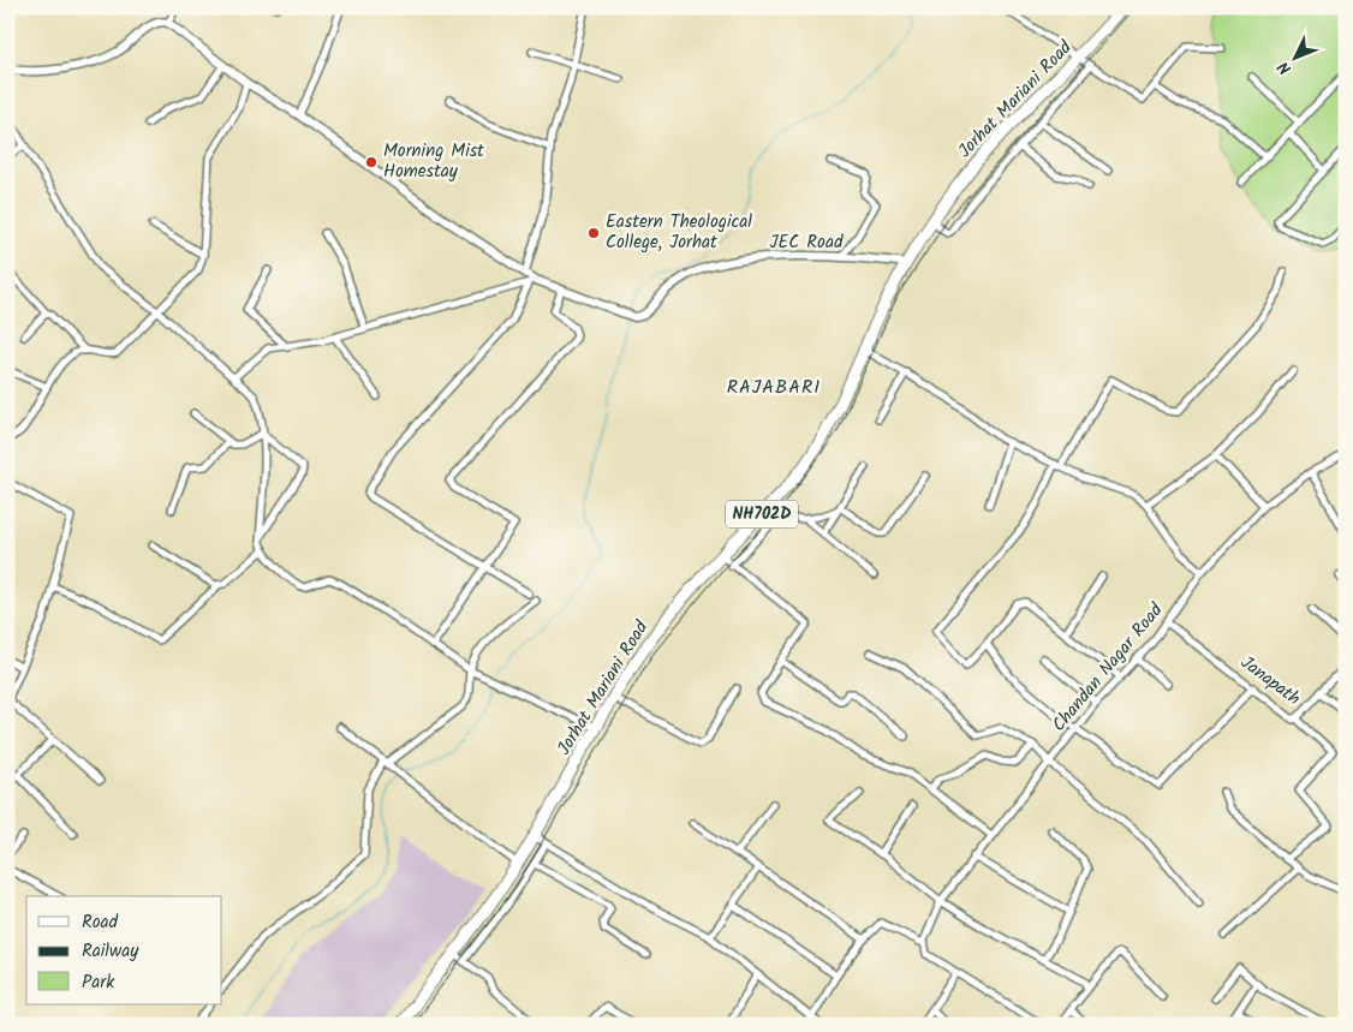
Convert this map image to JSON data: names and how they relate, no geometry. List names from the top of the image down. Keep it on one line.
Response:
{"streets":{"highway":["Jorhat Mariani Road","NH702D"],"street":["JEC Road","Chandan Nagar Road","Janapath"]},"crossings":[["Jorhat Mariani Road","JEC Road"],["Chandan Nagar Road","Janapath"]],"districts":["RAJABARI"],"places":["Morning Mist Homestay","Eastern Theological College, Jorhat"],"legend":["Road","Railway","Park"],"north":"bottom left"}
